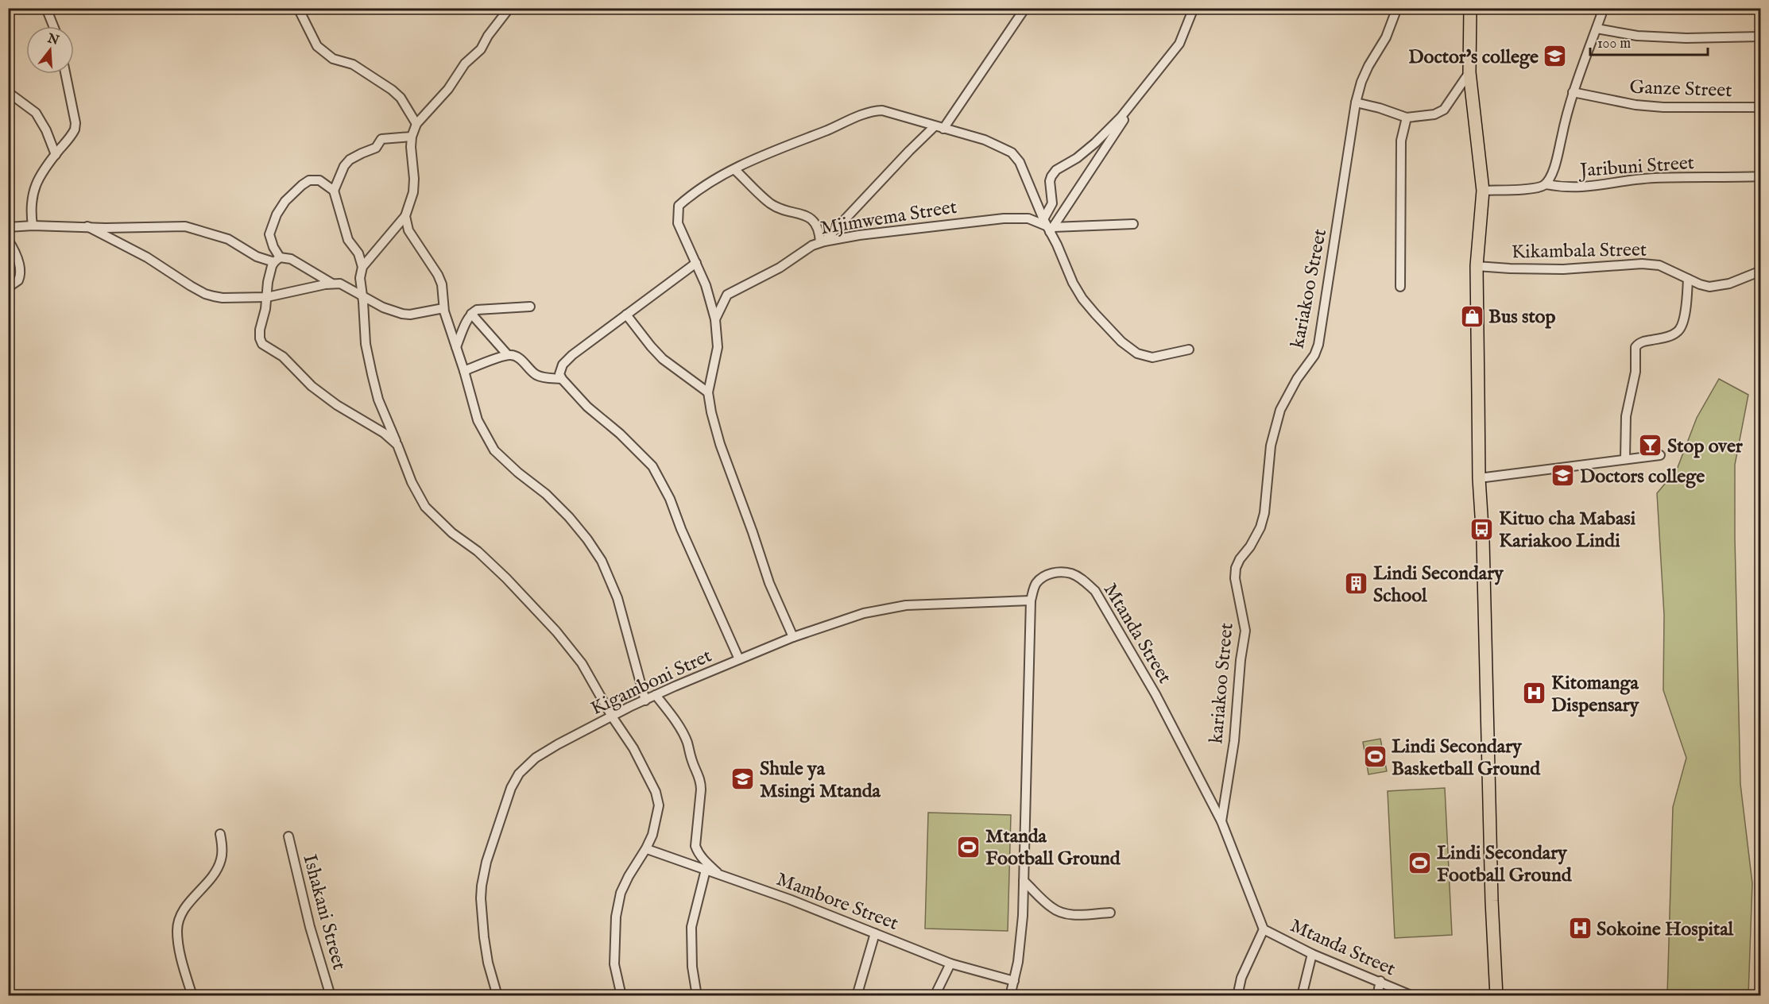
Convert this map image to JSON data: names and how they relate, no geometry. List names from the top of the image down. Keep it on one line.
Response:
{"streets":{"street":["Ganze Street","Jaribuni Street","Mjimwema Street","Kikambala Street","kariakoo Street","Mtanda Street","Kigamboni Stret","Mambore Street","Ishakani Street"]},"crossings":[["kariakoo Street","Mtanda Street"],["Mtanda Street","Kigamboni Stret"],["Mtanda Street","Mambore Street"]],"places":{"school or university":["Doctor's college","Doctors college","Shule ya Msingi Mtanda"],"shop":["Bus stop"],"bar":["Stop over"],"bus stop":["Kituo cha Mabasi Kariakoo Lindi"],"building":["Lindi Secondary School"],"hospital":["Kitomanga Dispensary","Sokoine Hospital"],"sports":["Lindi Secondary Basketball Ground","Mtanda Football Ground","Lindi Secondary Football Ground"]},"scale_bar":"100 m","north":"top"}
